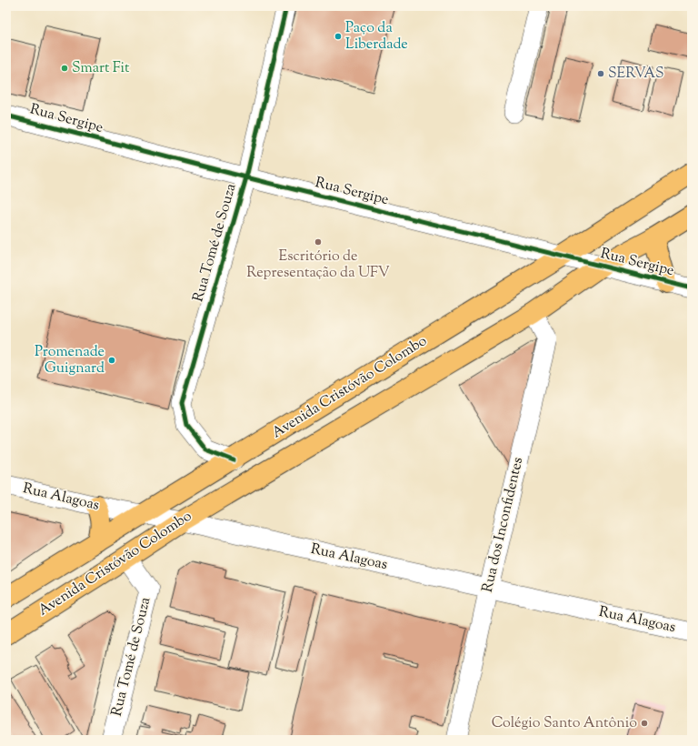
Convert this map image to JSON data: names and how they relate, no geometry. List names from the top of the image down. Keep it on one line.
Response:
{"streets":{"main road":["Avenida Cristóvão Colombo"],"street":["Rua Sergipe","Rua Tomé de Souza","Rua Alagoas","Rua dos Inconfidentes"]},"crossings":[["Rua Sergipe","Rua Tomé de Souza"],["Rua Sergipe","Avenida Cristóvão Colombo"],["Rua Tomé de Souza","Avenida Cristóvão Colombo"],["Avenida Cristóvão Colombo","Rua Alagoas"],["Avenida Cristóvão Colombo","Rua dos Inconfidentes"],["Rua Alagoas","Rua dos Inconfidentes"]],"places":["Paço da Liberdade","Smart Fit","SERVAS","Escritório de Representação da UFV","Promenade Guignard","Colégio Santo Antônio"]}
